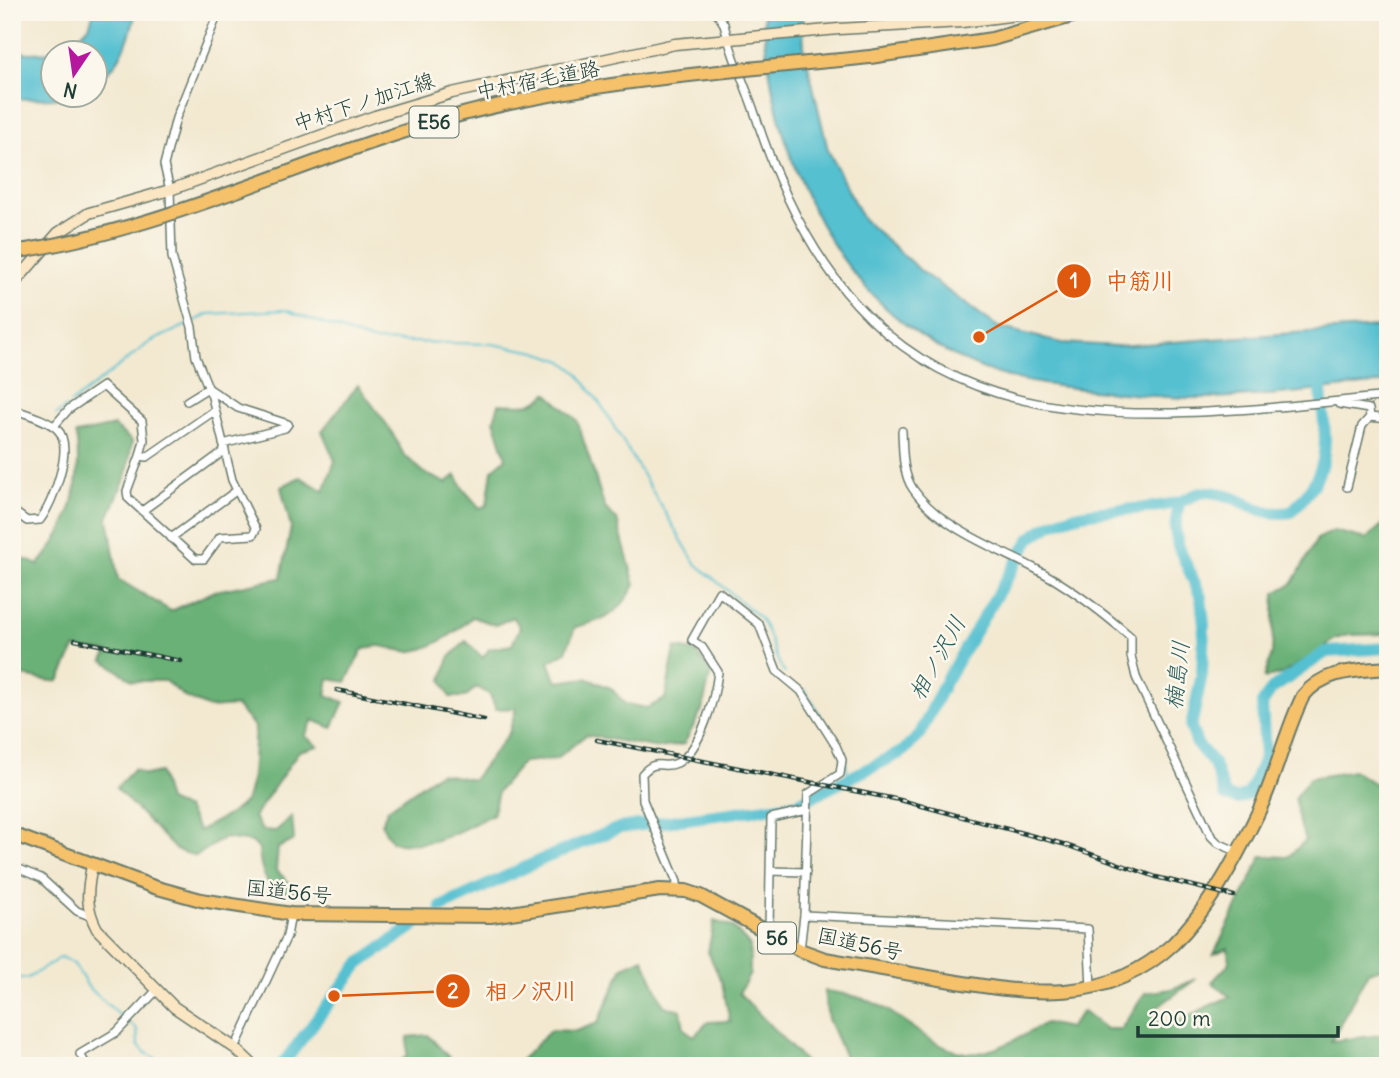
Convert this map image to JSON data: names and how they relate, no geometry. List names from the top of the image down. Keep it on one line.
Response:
{"streets":{"highway":["中村宿毛道路","E56","国道56号","56"],"main road":["中村下ノ加江線"]},"water":["相ノ沢川","楠島川"],"places":["中筋川","相ノ沢川"],"scale_bar":"200 m","north":"bottom"}
